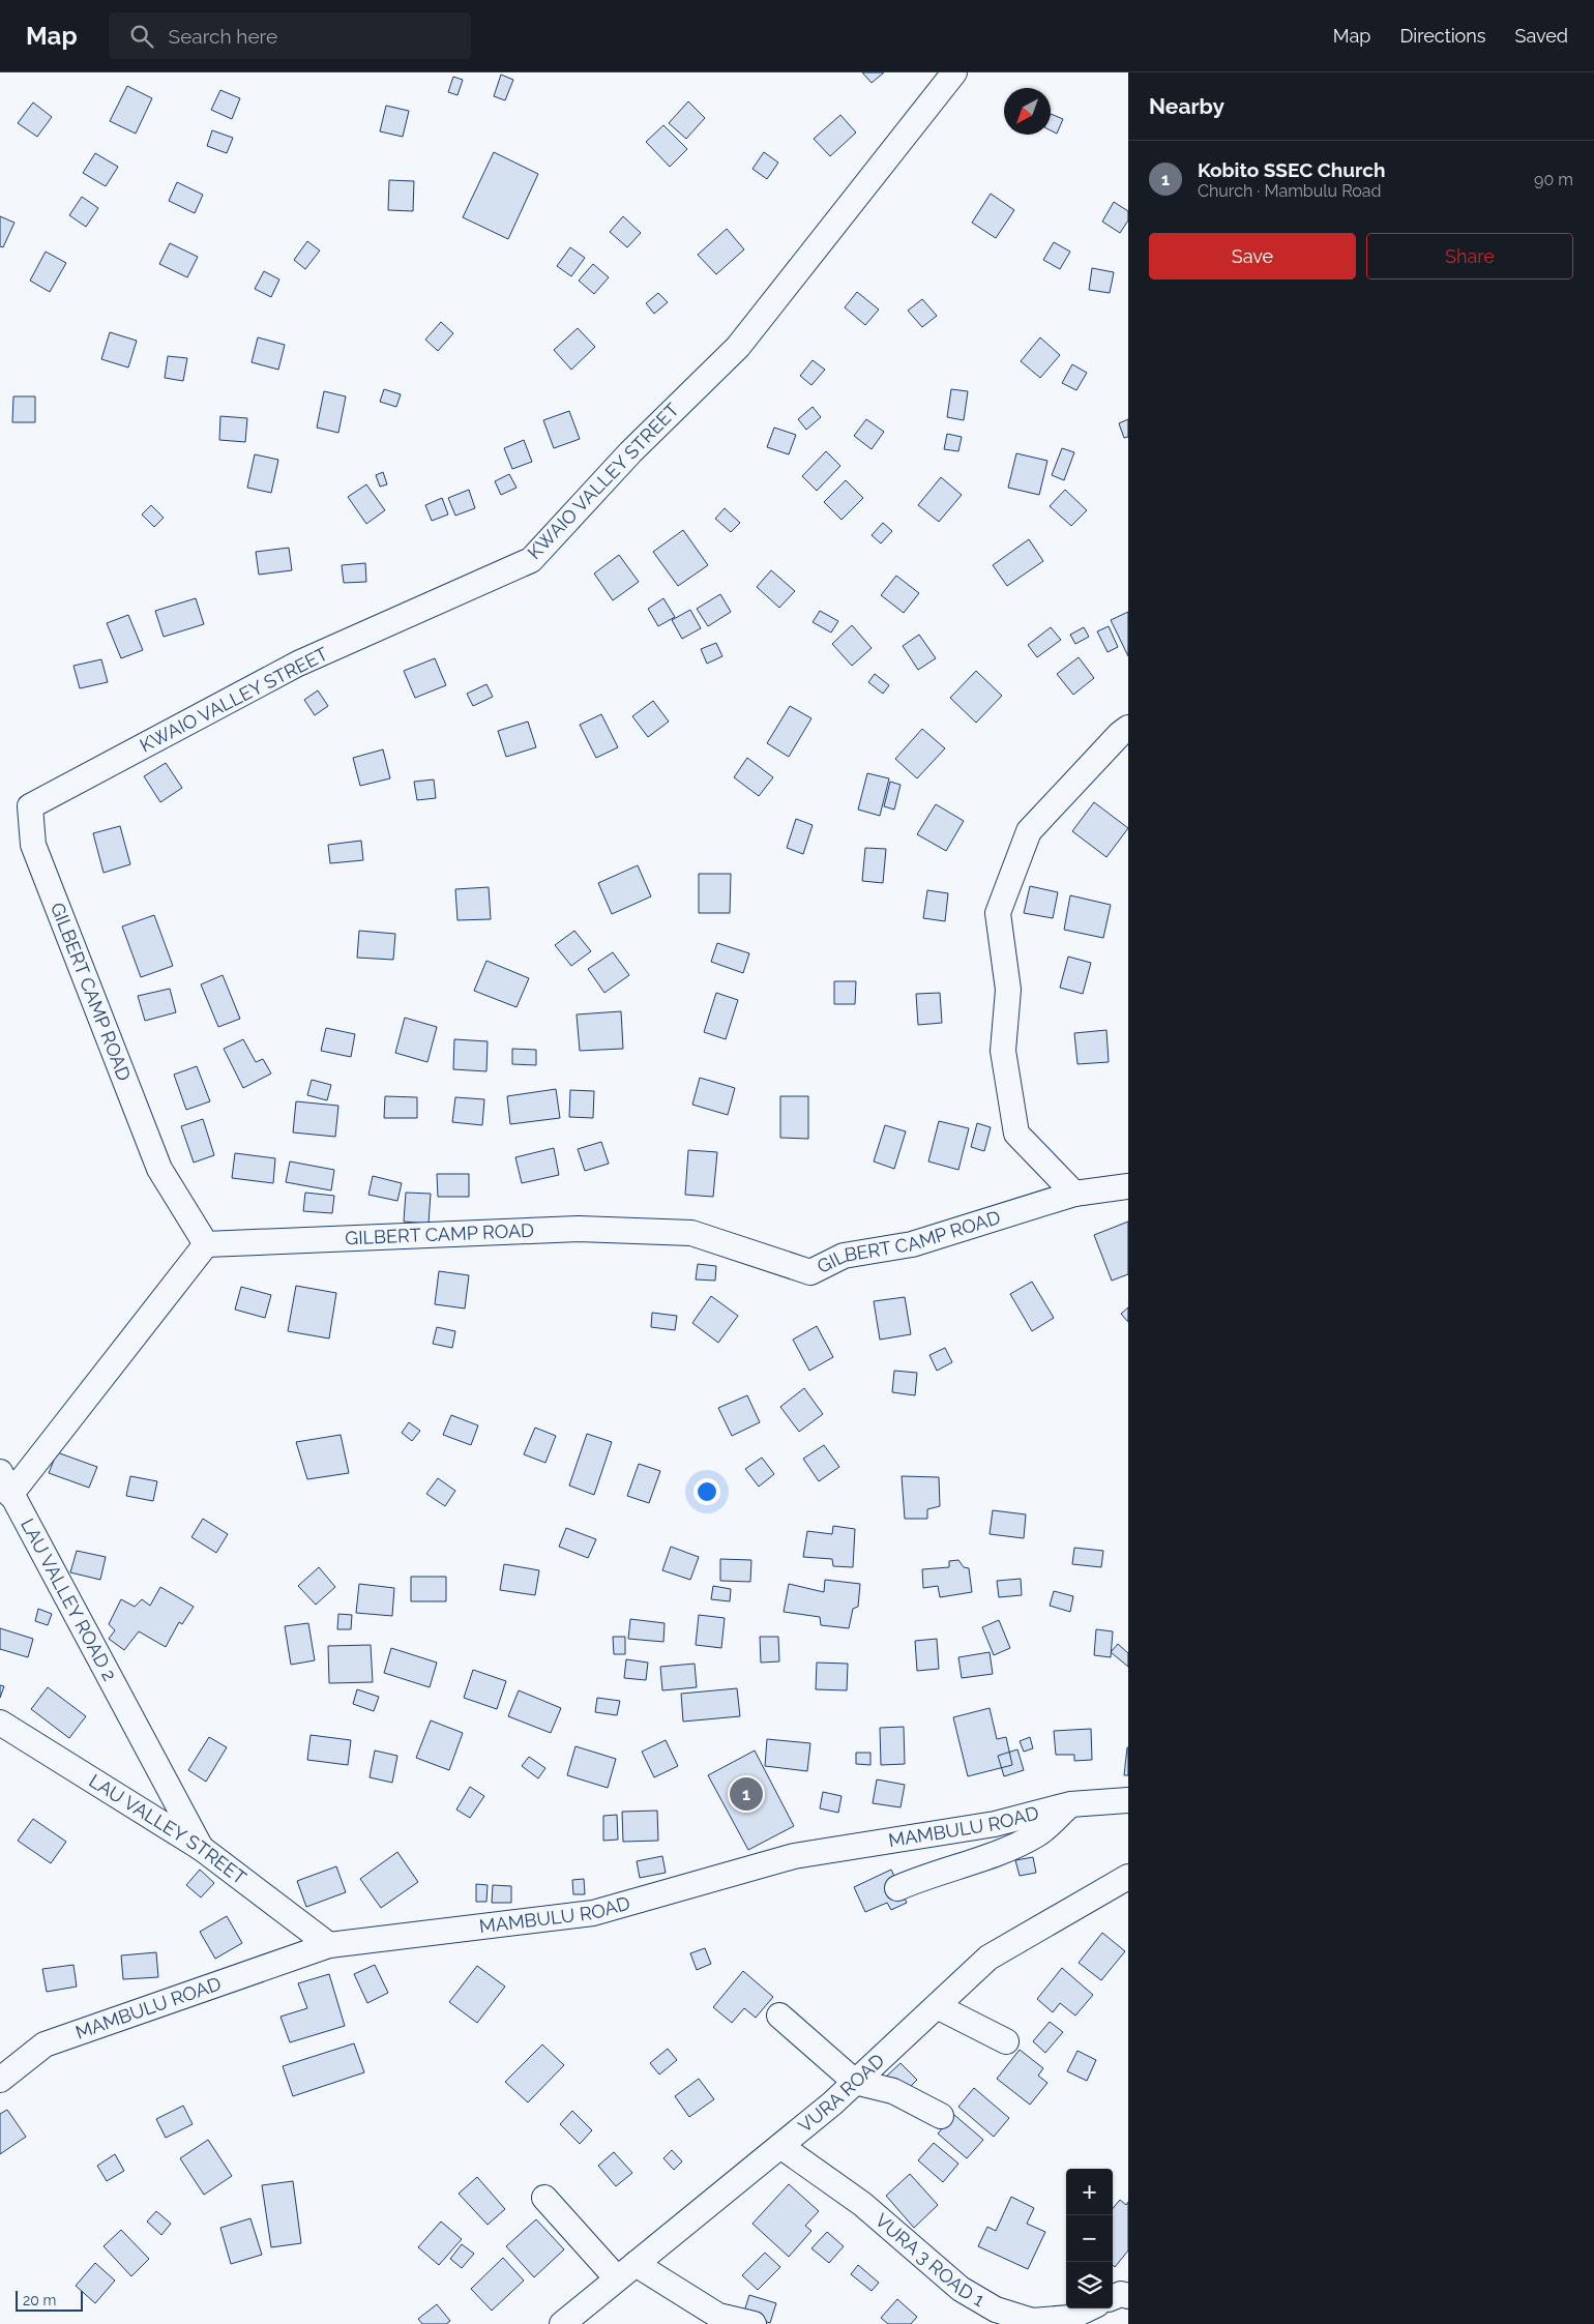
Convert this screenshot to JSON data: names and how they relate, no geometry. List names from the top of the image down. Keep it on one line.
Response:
{"streets":{"street":["KWAIO VALLEY STREET","GILBERT CAMP ROAD","LAU VALLEY ROAD 2","MAMBULU ROAD","LAU VALLEY STREET","VURA ROAD","VURA 3 ROAD 1"]},"crossings":[["KWAIO VALLEY STREET","GILBERT CAMP ROAD"],["LAU VALLEY ROAD 2","LAU VALLEY STREET"],["MAMBULU ROAD","LAU VALLEY STREET"],["VURA ROAD","VURA 3 ROAD 1"]],"scale_bar":"20 m","north":"bottom left","page":{"header":"Map","search":"Search here","nav":["Map","Directions","Saved"],"heading":"Nearby","list":[{"mark":"1","name":"Kobito SSEC Church","note":"Church · Mambulu Road","value":"90 m"}],"buttons":["Save","Share"],"pins":"1","map_buttons":["+","−"],"scale":"20 m"}}
